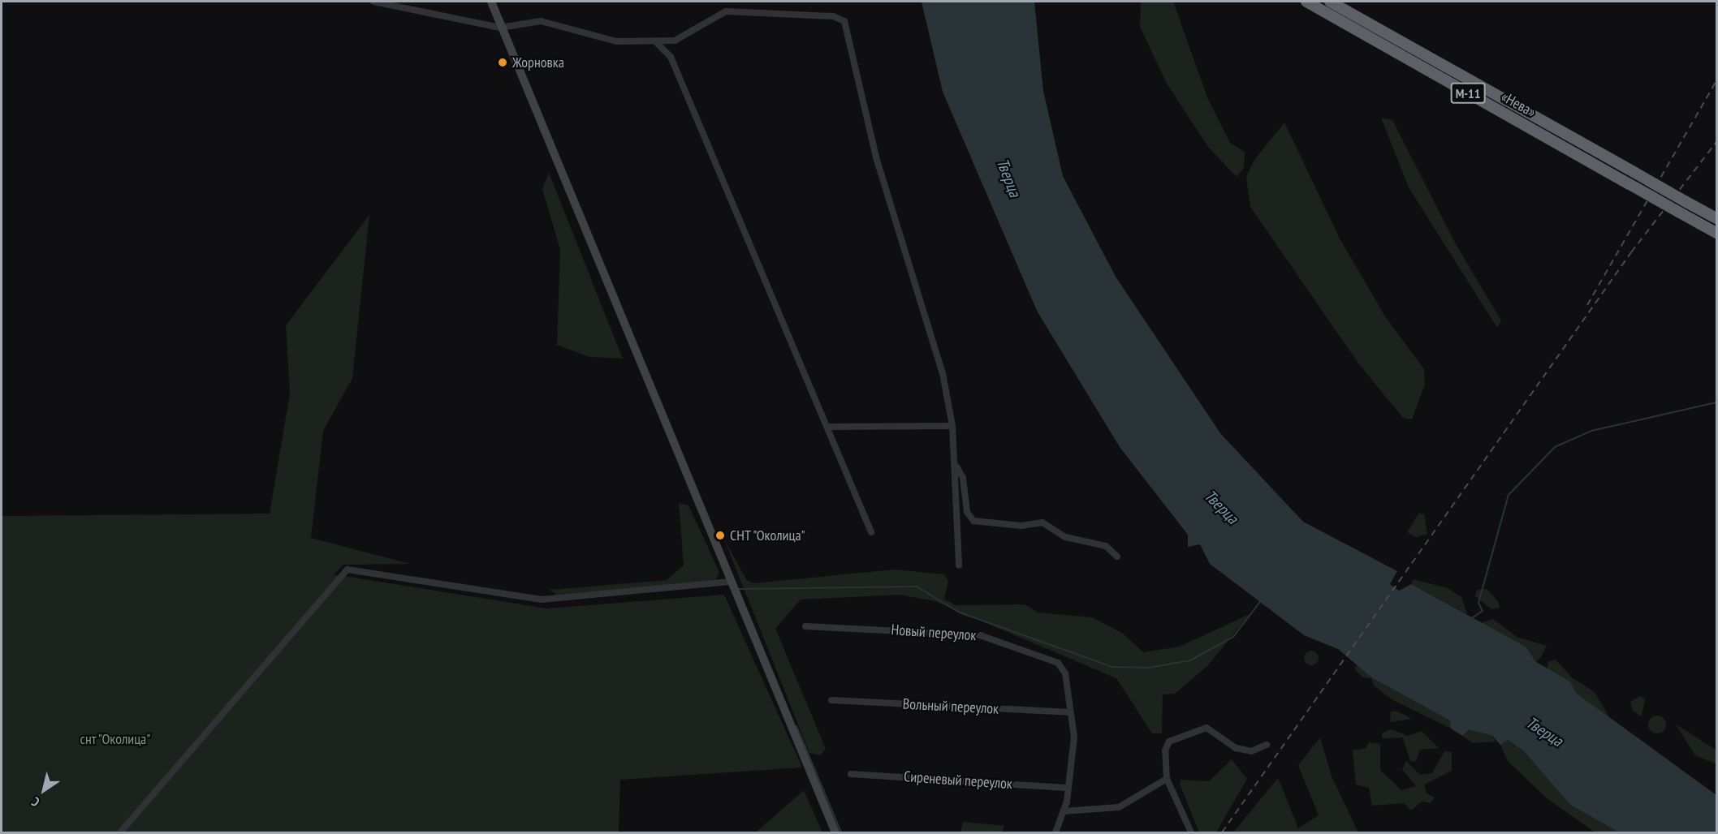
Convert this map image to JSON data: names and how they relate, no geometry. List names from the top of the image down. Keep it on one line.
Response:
{"streets":{"highway":["М-11","«Нева»"],"street":["Новый переулок","Вольный переулок","Сиреневый переулок"]},"crossings":[["Новый переулок","Вольный переулок"]],"water":["Тверца"],"parks":["снт \"Околица\""],"places":["Жорновка","СНТ \"Околица\""],"north":"bottom left"}
